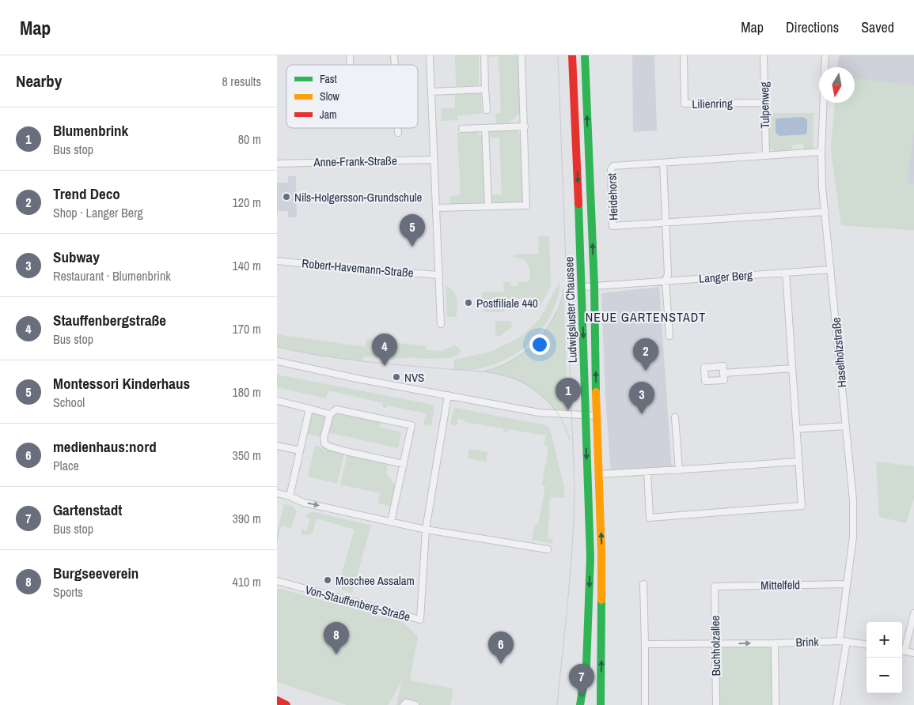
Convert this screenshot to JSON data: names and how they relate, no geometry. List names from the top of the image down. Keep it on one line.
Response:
{"streets":{"street":["Lilienring","Tulpenweg","Anne-Frank-Straße","Heidehorst","Robert-Havemann-Straße","Langer Berg","Ludwigsluster Chaussee","Haselholzstraße","Mittelfeld","Von-Stauffenberg-Straße","Brink","Buchholzallee"]},"crossings":[["Lilienring","Tulpenweg"],["Tulpenweg","Heidehorst"],["Heidehorst","Haselholzstraße"],["Langer Berg","Ludwigsluster Chaussee"],["Langer Berg","Haselholzstraße"],["Haselholzstraße","Mittelfeld"],["Haselholzstraße","Brink"],["Mittelfeld","Buchholzallee"],["Brink","Buchholzallee"]],"one_way":["Brink"],"districts":["NEUE GARTENSTADT"],"places":["Nils-Holgersson-Grundschule","Postfiliale 440","NVS","Moschee Assalam"],"legend":["Fast","Slow","Jam"],"north":"bottom","page":{"header":"Map","nav":["Map","Directions","Saved"],"heading":["Nearby","8 results"],"list":[{"mark":"1","name":"Blumenbrink","note":"Bus stop","value":"80 m"},{"mark":"2","name":"Trend Deco","note":"Shop · Langer Berg","value":"120 m"},{"mark":"3","name":"Subway","note":"Restaurant · Blumenbrink","value":"140 m"},{"mark":"4","name":"Stauffenbergstraße","note":"Bus stop","value":"170 m"},{"mark":"5","name":"Montessori Kinderhaus","note":"School","value":"180 m"},{"mark":"6","name":"medienhaus:nord","note":"Place","value":"350 m"},{"mark":"7","name":"Gartenstadt","note":"Bus stop","value":"390 m"},{"mark":"8","name":"Burgseeverein","note":"Sports","value":"410 m"}],"pins":["5","4","2","1","3","8","6","7"],"map_buttons":["+","−"]}}
